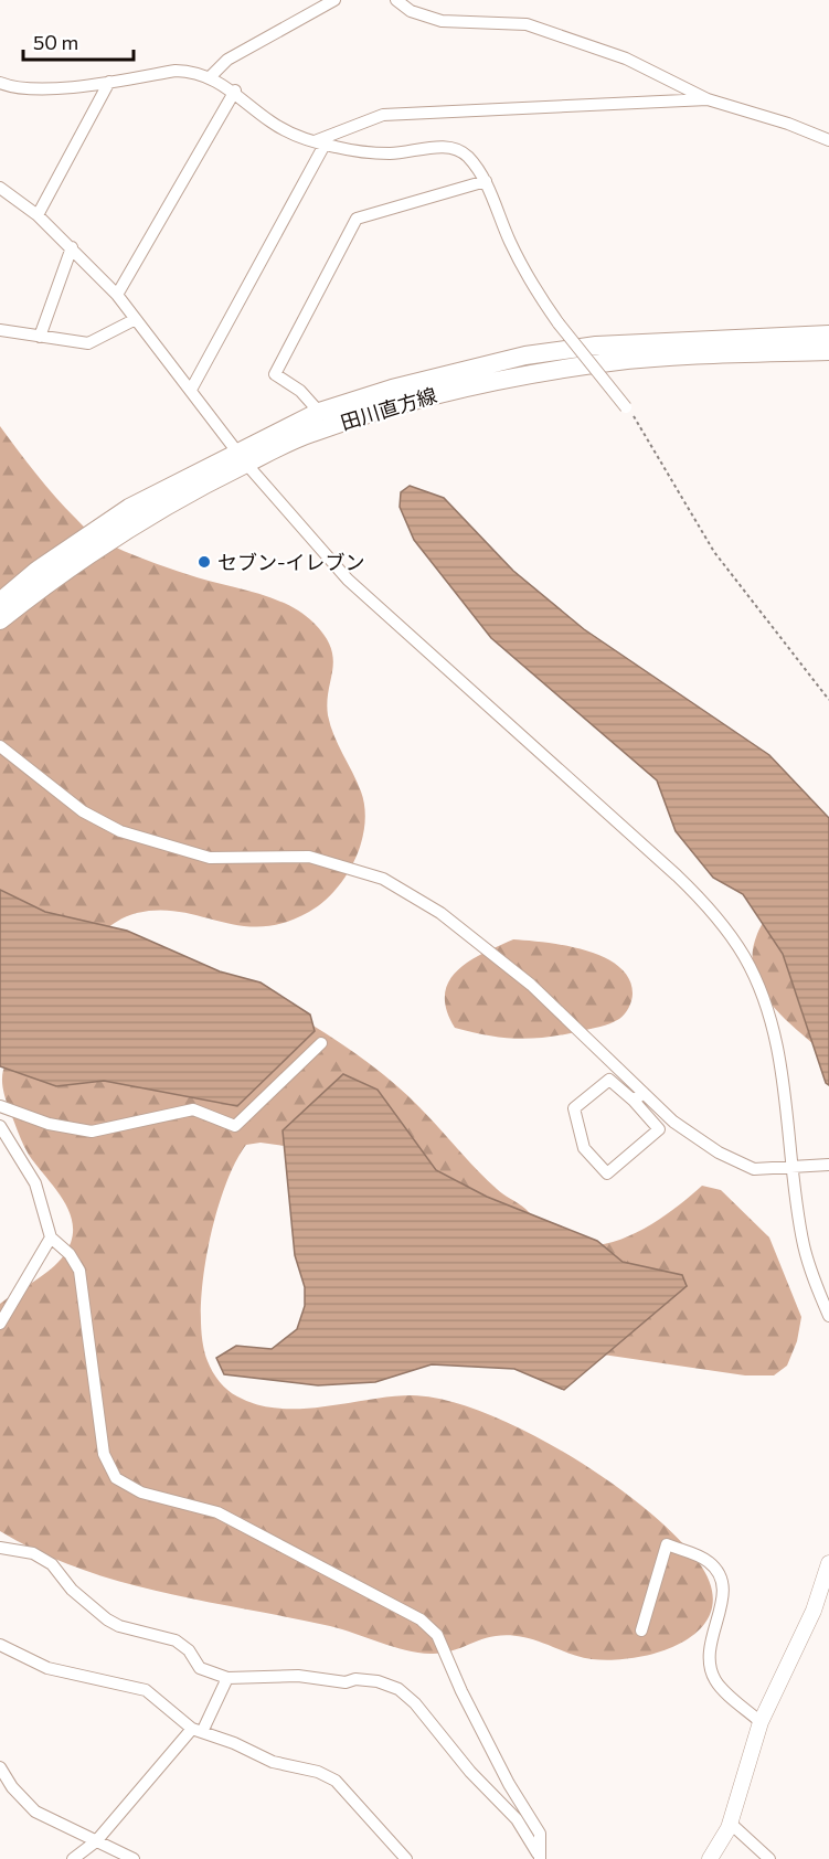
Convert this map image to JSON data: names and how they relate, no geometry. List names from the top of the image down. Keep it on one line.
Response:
{"streets":{"main road":["田川直方線"]},"places":["セブン-イレブン"],"scale_bar":"50 m"}
